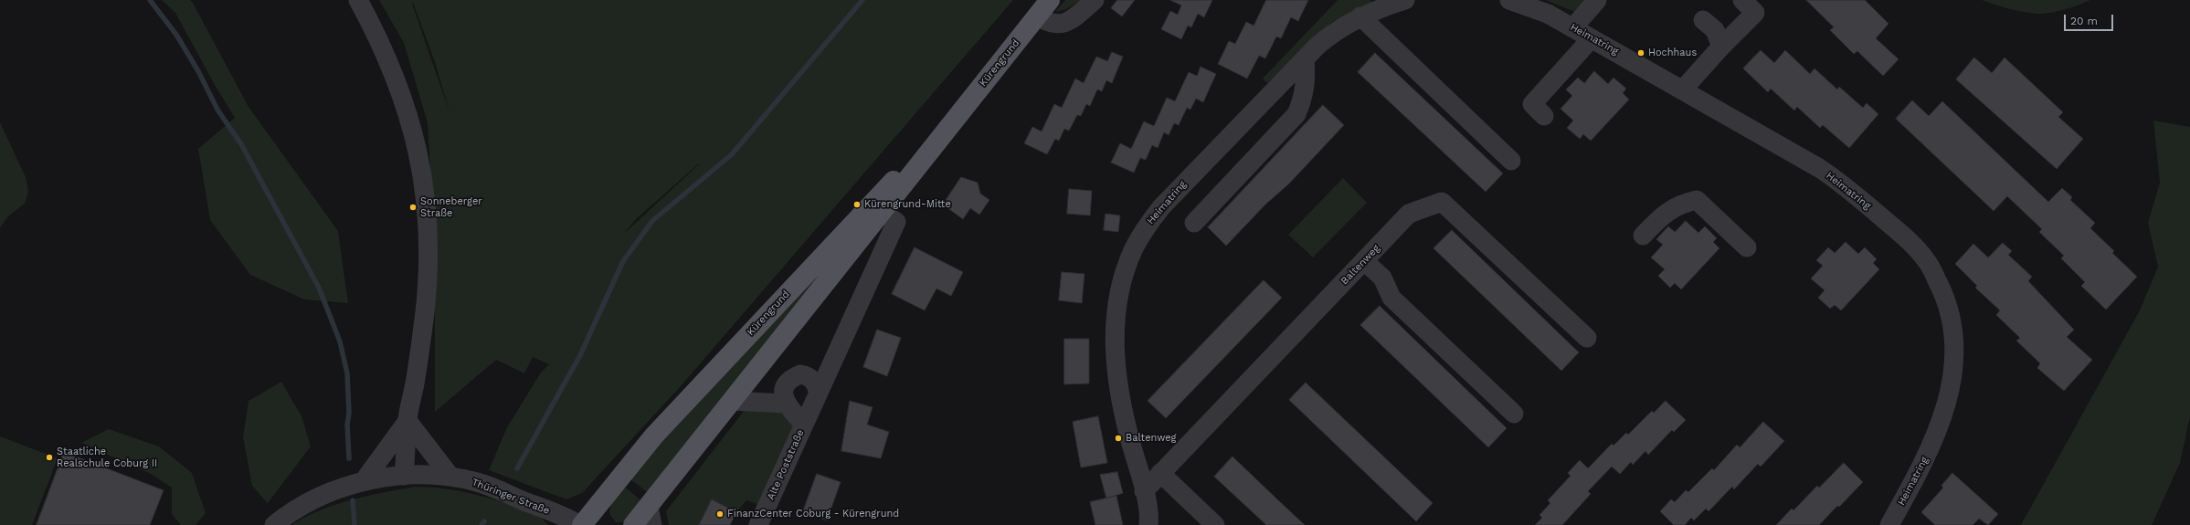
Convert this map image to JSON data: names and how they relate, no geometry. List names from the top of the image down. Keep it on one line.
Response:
{"streets":{"main road":["Kürengrund"],"street":["Heimatring","Baltenweg","Alte Poststraße","Thüringer Straße"]},"crossings":[["Heimatring","Baltenweg"],["Kürengrund","Alte Poststraße"],["Kürengrund","Thüringer Straße"]],"places":["Hochhaus","Kürengrund-Mitte","Sonneberger Straße","Baltenweg","Staatliche Realschule Coburg II","FinanzCenter Coburg - Kürengrund"],"scale_bar":"20 m"}
